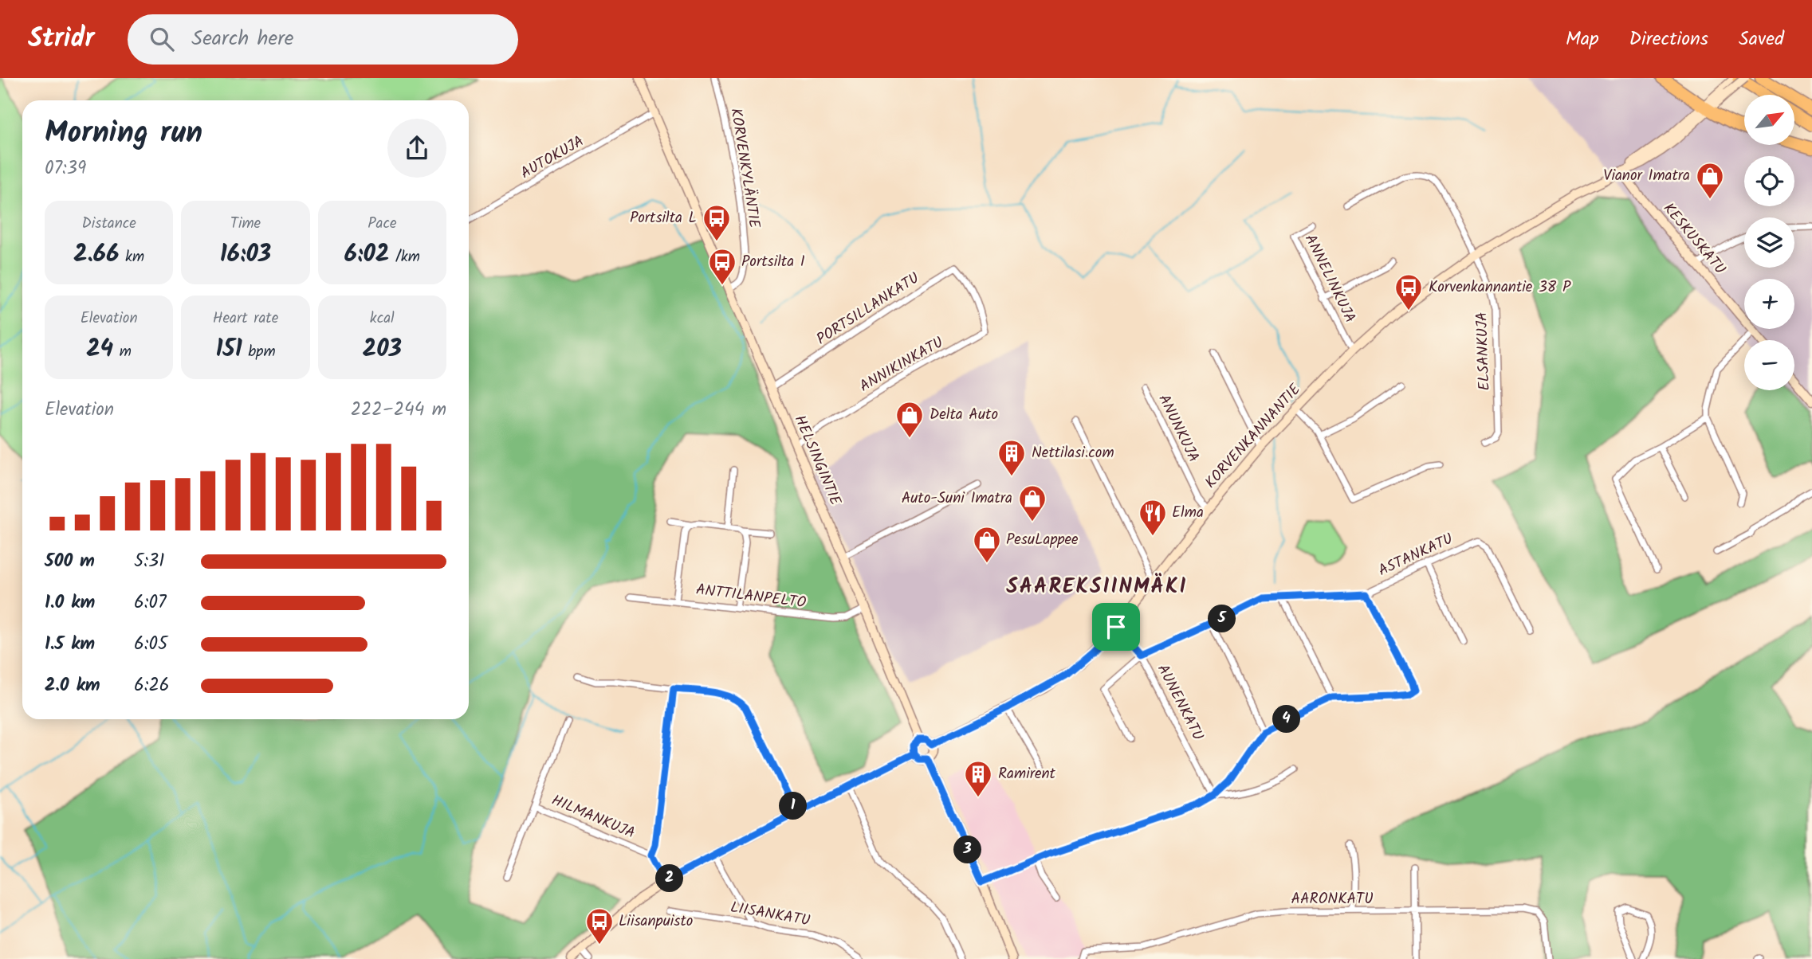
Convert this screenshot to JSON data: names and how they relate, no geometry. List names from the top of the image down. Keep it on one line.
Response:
{"streets":{"main road":["KESKUSKATU","KORVENKANNANTIE","HELSINGINTIE"],"street":["AUTOKUJA","KORVENKYLÄNTIE","ANNELINKUJA","PORTSILLANKATU","ELSANKUJA","ANNIKINKATU","ANUNKUJA","ASTANKATU","ANTTILANPELTO","AUNENKATU","HILMANKUJA","AARONKATU","LIISANKATU"]},"crossings":[["AUTOKUJA","HELSINGINTIE"],["KORVENKYLÄNTIE","HELSINGINTIE"],["KESKUSKATU","KORVENKANNANTIE"],["ANNELINKUJA","KORVENKANNANTIE"],["PORTSILLANKATU","ANNIKINKATU"],["PORTSILLANKATU","HELSINGINTIE"],["ELSANKUJA","KORVENKANNANTIE"],["ANNIKINKATU","HELSINGINTIE"],["ANUNKUJA","KORVENKANNANTIE"],["KORVENKANNANTIE","HELSINGINTIE"],["KORVENKANNANTIE","AUNENKATU"],["HELSINGINTIE","ANTTILANPELTO"],["ASTANKATU","AUNENKATU"]],"districts":["SAAREKSIINMÄKI"],"places":{"shop":["Vianor Imatra","Delta Auto","Auto-Suni Imatra","PesuLappee"],"bus stop":["Portsilta L","Portsilta I","Korvenkannantie 38 P","Liisanpuisto"],"building":["Nettilasi.com","Ramirent"],"restaurant":["Elma"]},"north":"top right","page":{"header":"Stridr","search":"Search here","nav":["Map","Directions","Saved"],"map_buttons":["+","−"],"heading":["Morning run","07:39"],"stats":[["Distance","2.66 km"],["Time","16:03"],["Pace","6:02 /km"],["Elevation","24 m"],["Heart rate","151 bpm"],["kcal","203"]],"chart":["Elevation","222–244 m"],"list":[{"name":"500 m","note":"5:31"},{"name":"1.0 km","note":"6:07"},{"name":"1.5 km","note":"6:05"},{"name":"2.0 km","note":"6:26"}],"pins":["5","4","1","3","2"]}}
